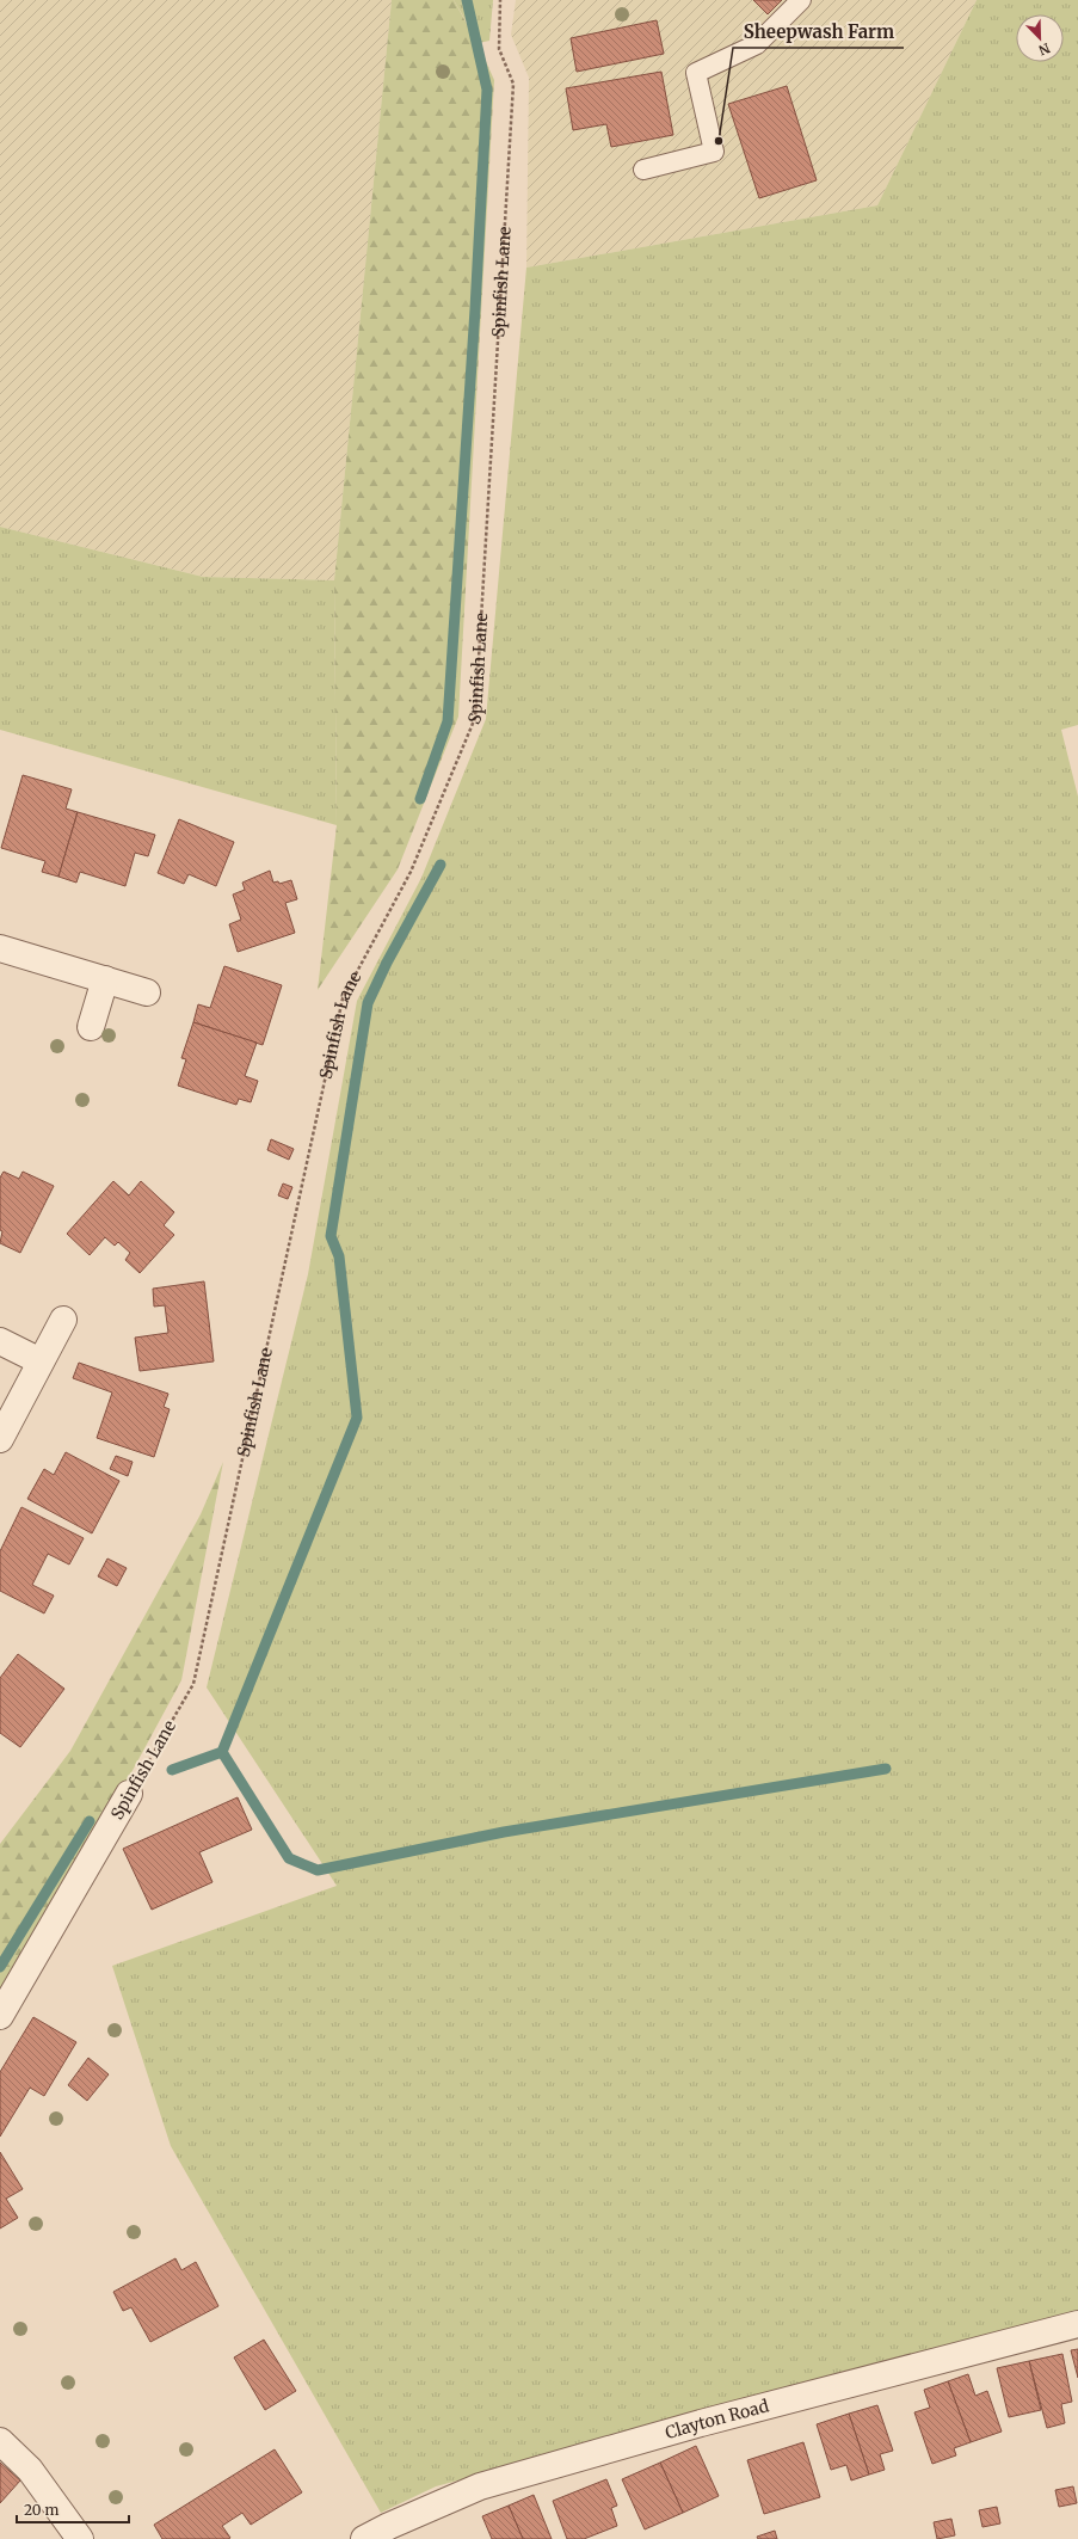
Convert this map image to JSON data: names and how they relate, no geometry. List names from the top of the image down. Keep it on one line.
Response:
{"streets":{"street":["Spinfish Lane","Clayton Road"]},"places":["Sheepwash Farm"],"scale_bar":"20 m","north":"bottom right"}
